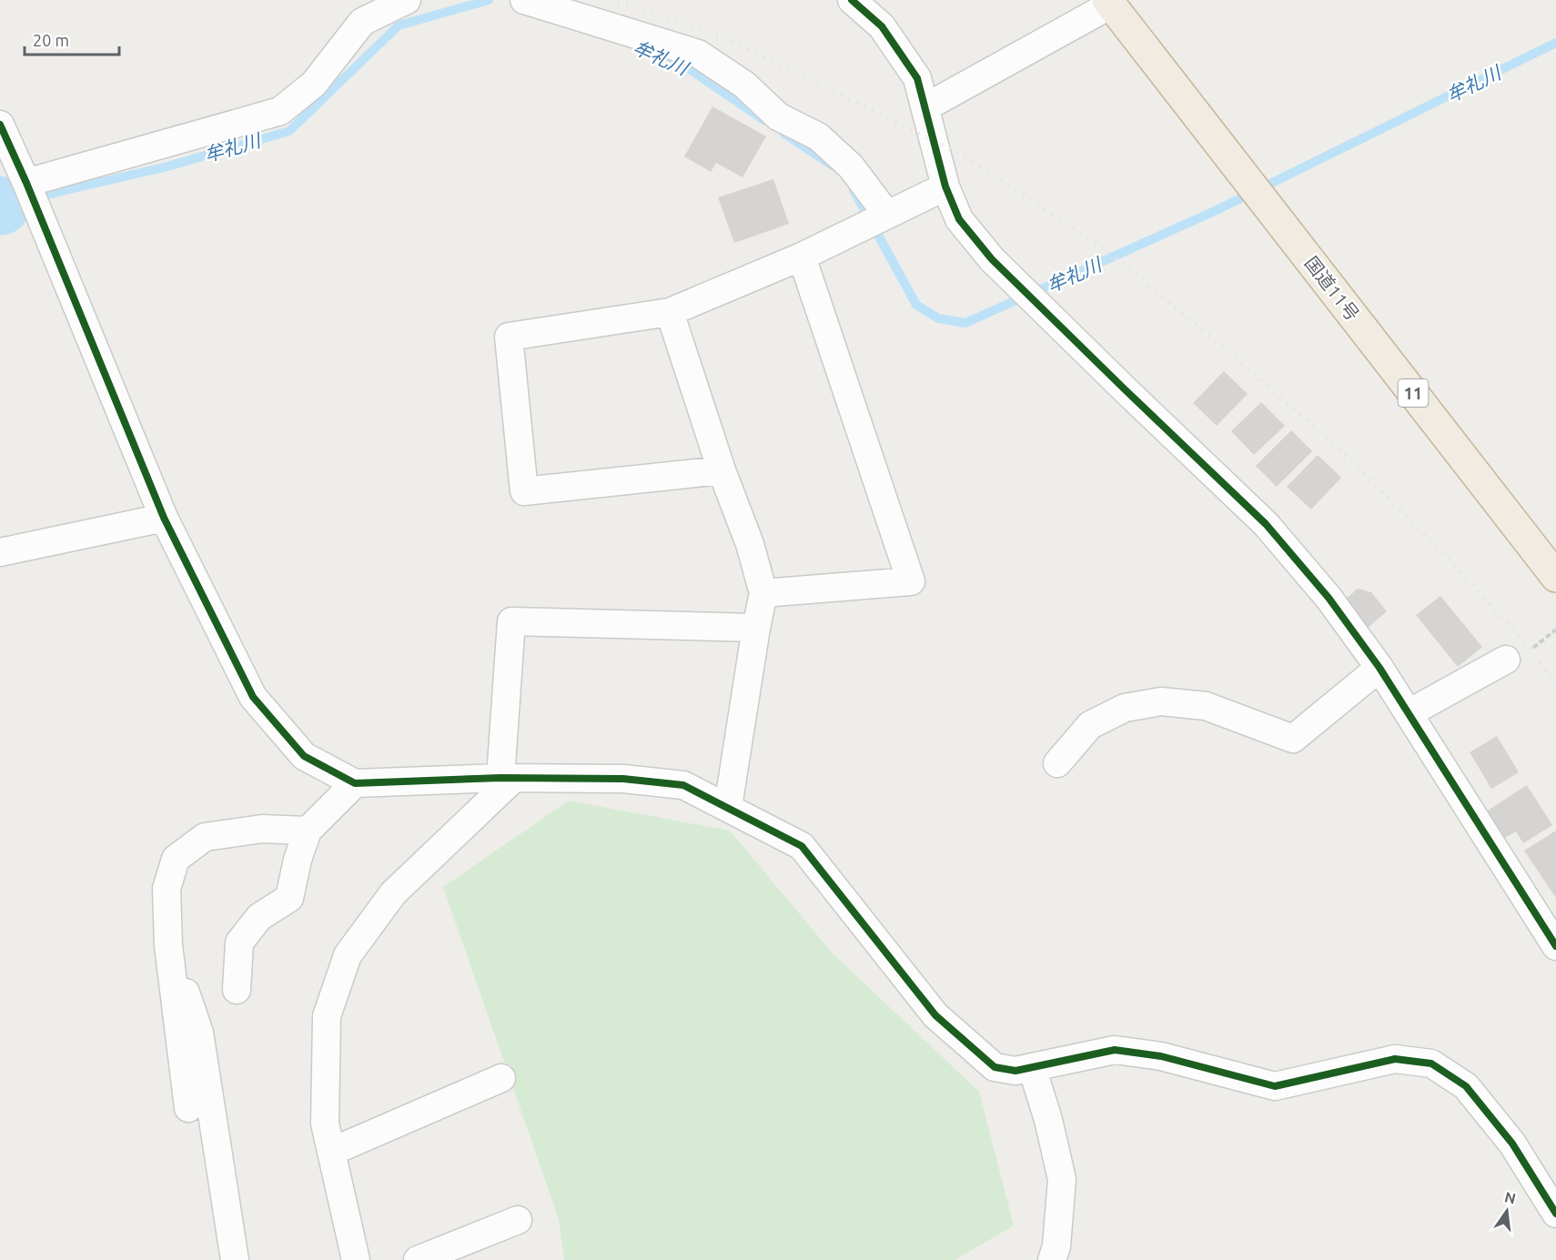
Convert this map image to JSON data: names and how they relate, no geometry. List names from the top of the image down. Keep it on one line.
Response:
{"streets":{"highway":["国道11号","11"]},"water":["牟礼川"],"scale_bar":"20 m","north":"top"}
